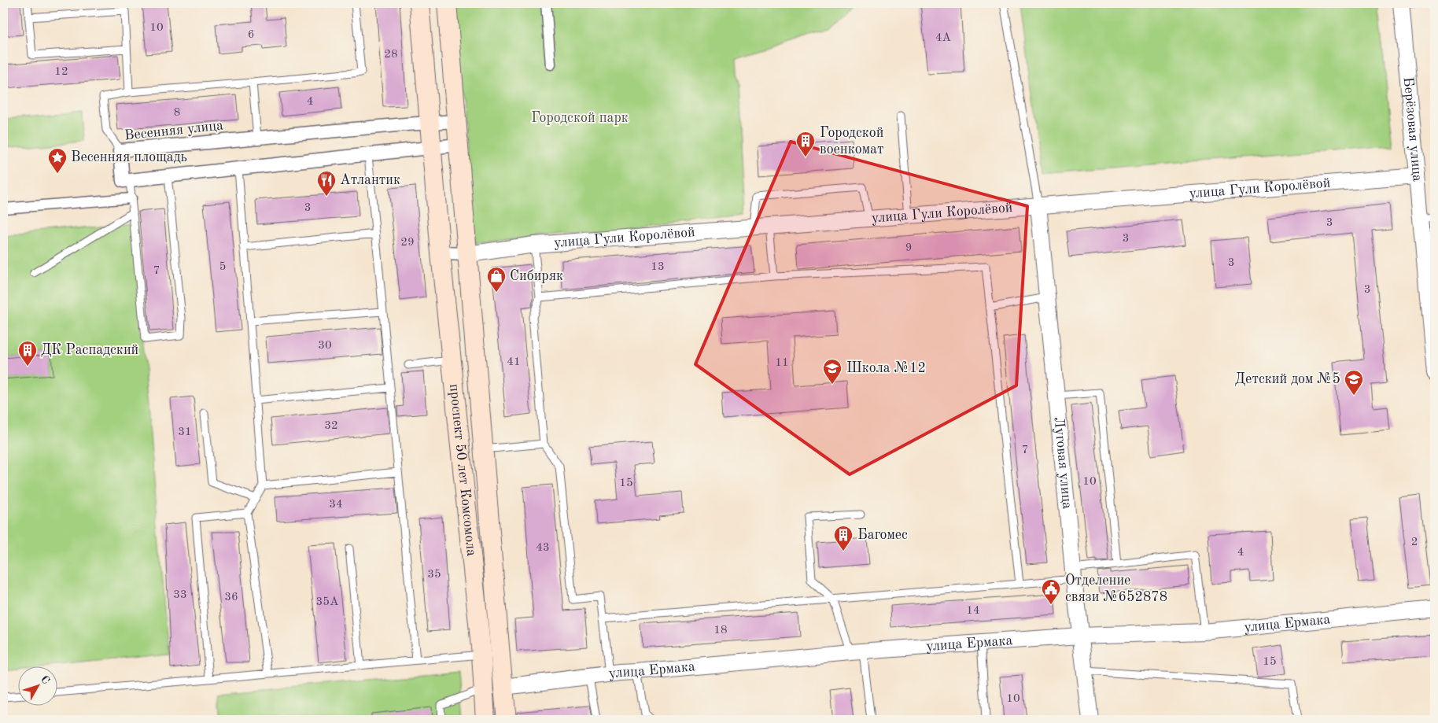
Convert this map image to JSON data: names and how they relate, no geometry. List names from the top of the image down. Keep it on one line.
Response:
{"streets":{"main road":["проспект 50 лет Комсомола"],"street":["Берёзовая улица","Весенняя улица","улица Гули Королёвой","Луговая улица","улица Ермака"]},"crossings":[["Берёзовая улица","улица Гули Королёвой"],["Весенняя улица","проспект 50 лет Комсомола"],["улица Гули Королёвой","Луговая улица"],["улица Гули Королёвой","проспект 50 лет Комсомола"],["Луговая улица","улица Ермака"],["проспект 50 лет Комсомола","улица Ермака"]],"parks":["Городской парк"],"places":{"building":["Городской военкомат","ДК Распадский","Багомес"],"place":["Весенняя площадь"],"restaurant":["Атлантик"],"shop":["Сибиряк"],"school or university":["Школа №12","Детский дом №5"],"public building":["Отделение связи №652878"]},"house_numbers":["10","6","4А","28","12","4","8","3","3","3","29","9","3","5","13","7","3","30","41","11","32","31","7","10","15","34","2","43","4","35","33","36","35А","14","18","15","10"],"north":"top right"}
